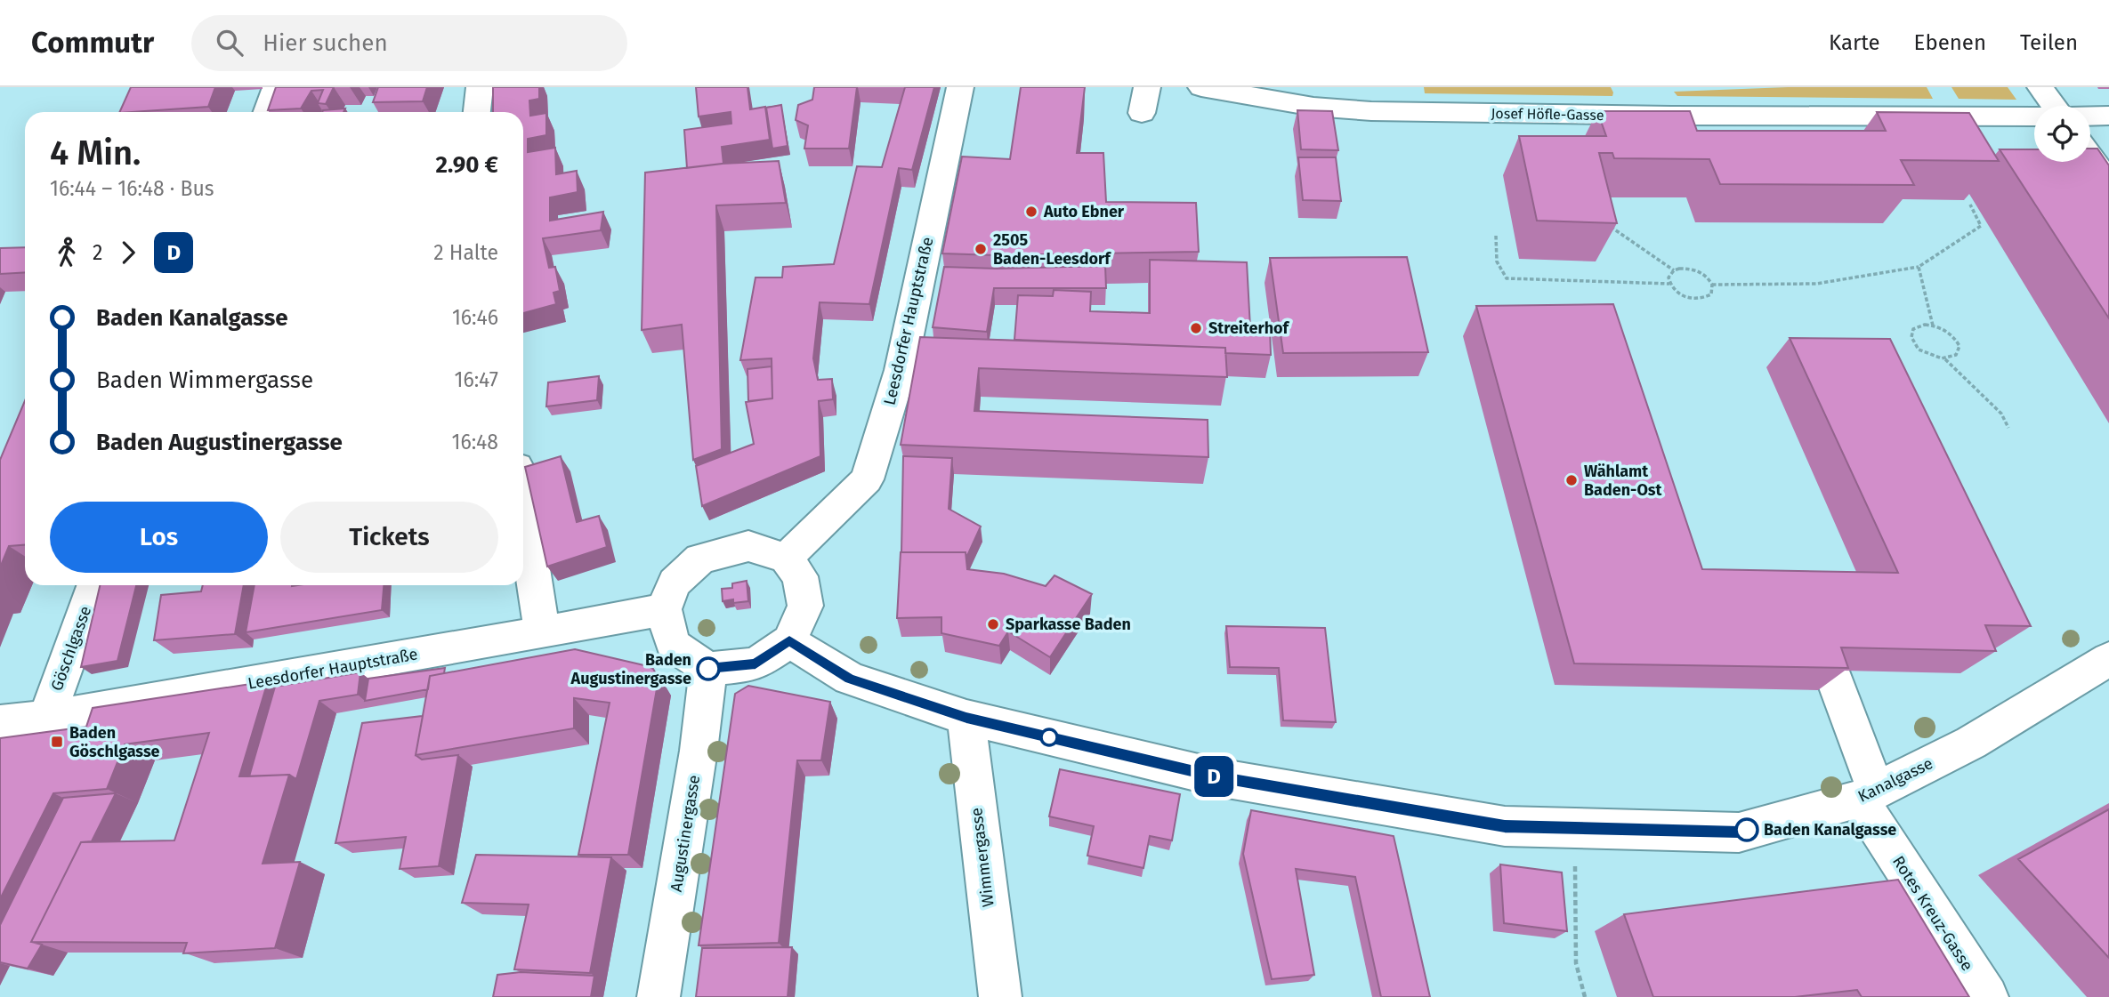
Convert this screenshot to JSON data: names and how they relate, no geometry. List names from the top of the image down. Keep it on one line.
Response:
{"streets":{"street":["Josef Höfle-Gasse","Leesdorfer Hauptstraße","Göschlgasse","Kanalgasse","Augustinergasse","Wimmergasse","Rotes Kreuz-Gasse"]},"crossings":[["Leesdorfer Hauptstraße","Göschlgasse"],["Leesdorfer Hauptstraße","Kanalgasse"],["Leesdorfer Hauptstraße","Augustinergasse"],["Kanalgasse","Augustinergasse"],["Kanalgasse","Wimmergasse"],["Kanalgasse","Rotes Kreuz-Gasse"]],"places":{"other":["Auto Ebner","2505 Baden-Leesdorf","Streiterhof","Wählamt Baden-Ost","Sparkasse Baden","Baden Augustinergasse","Baden Kanalgasse"],"transit":["Baden Göschlgasse"]},"lines":["bus line D"],"page":{"header":"Commutr","search":"Hier suchen","nav":["Karte","Ebenen","Teilen"],"on_map":"D","heading":["4 Min.","16:44 – 16:48 · Bus","2.90 €"],"legs":["2","D","2 Halte"],"list":[{"name":"Baden Kanalgasse","value":"16:46"},{"name":"Baden Wimmergasse","value":"16:47"},{"name":"Baden Augustinergasse","value":"16:48"}],"buttons":["Los","Tickets"]}}
